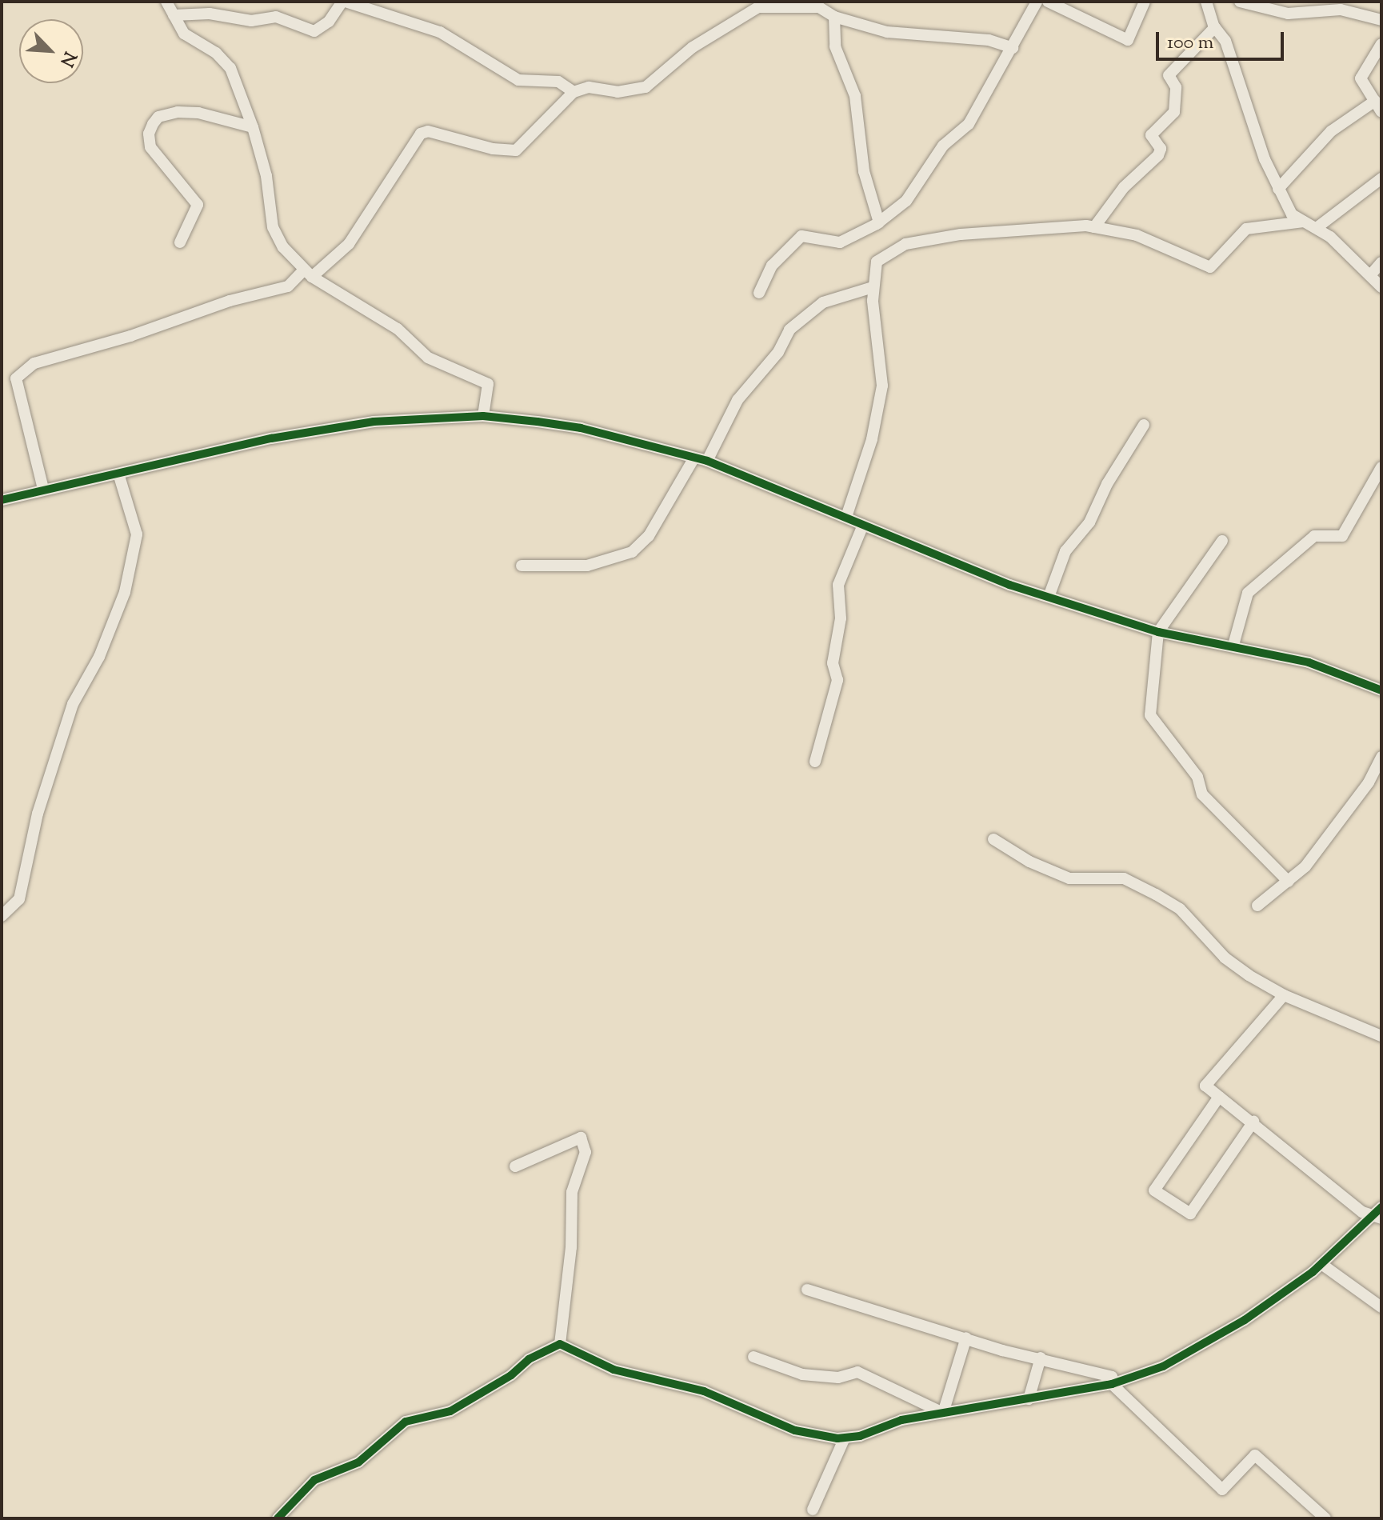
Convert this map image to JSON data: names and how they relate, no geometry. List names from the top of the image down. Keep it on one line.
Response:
{"scale_bar":"100 m","north":"bottom right"}
